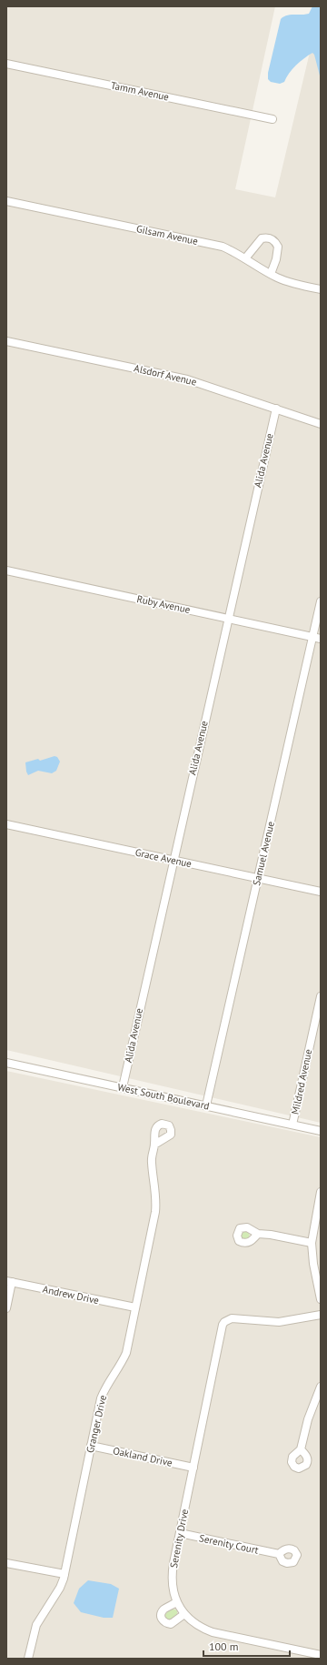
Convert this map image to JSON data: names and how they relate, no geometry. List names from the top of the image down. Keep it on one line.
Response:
{"streets":{"street":["Tamm Avenue","Gilsam Avenue","Alsdorf Avenue","Alida Avenue","Ruby Avenue","Samuel Avenue","Grace Avenue","Mildred Avenue","West South Boulevard","Andrew Drive","Granger Drive","Oakland Drive","Serenity Drive","Serenity Court"]},"crossings":[["Alsdorf Avenue","Alida Avenue"],["Alida Avenue","Ruby Avenue"],["Alida Avenue","Grace Avenue"],["Alida Avenue","West South Boulevard"],["Ruby Avenue","Samuel Avenue"],["Samuel Avenue","Grace Avenue"],["Samuel Avenue","West South Boulevard"],["Mildred Avenue","West South Boulevard"],["Andrew Drive","Granger Drive"],["Granger Drive","Oakland Drive"],["Oakland Drive","Serenity Drive"],["Serenity Drive","Serenity Court"]],"scale_bar":"100 m"}
